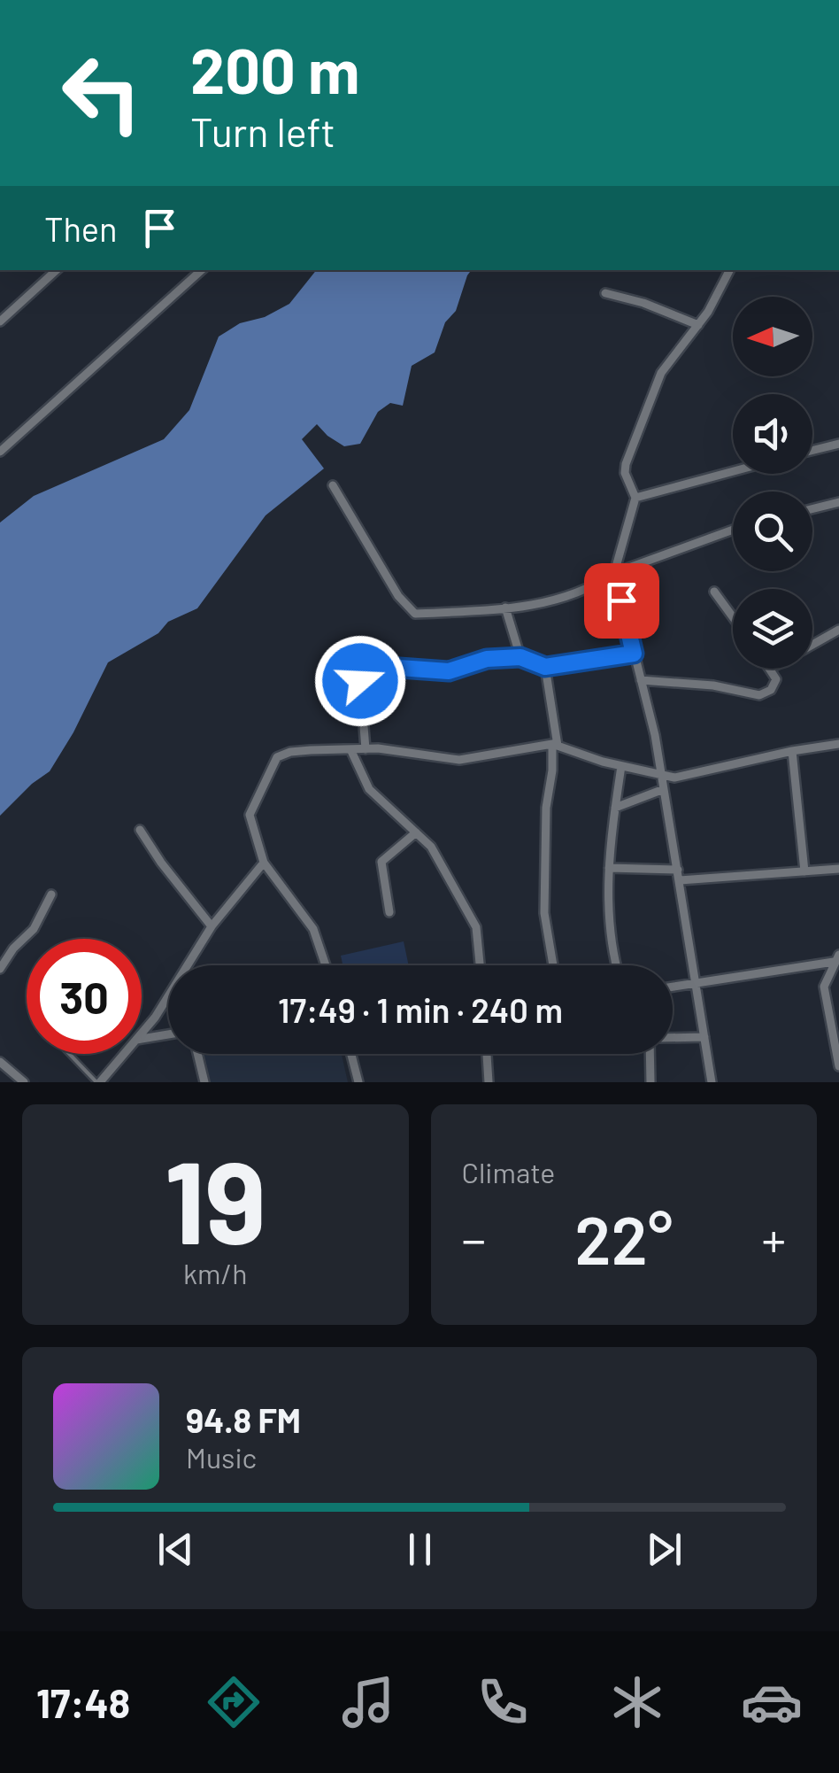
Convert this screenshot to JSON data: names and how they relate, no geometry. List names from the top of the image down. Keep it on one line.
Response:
{"north":"left","page":{"turn":["200 m","Turn left"],"then":"Then","limit":"30","trip":"17:49 · 1 min · 240 m","tile":[["19","km/h"],"Climate"],"heat":["−","22°","+"],"song":["94.8 FM","Music"],"tabs":"17:48"}}
